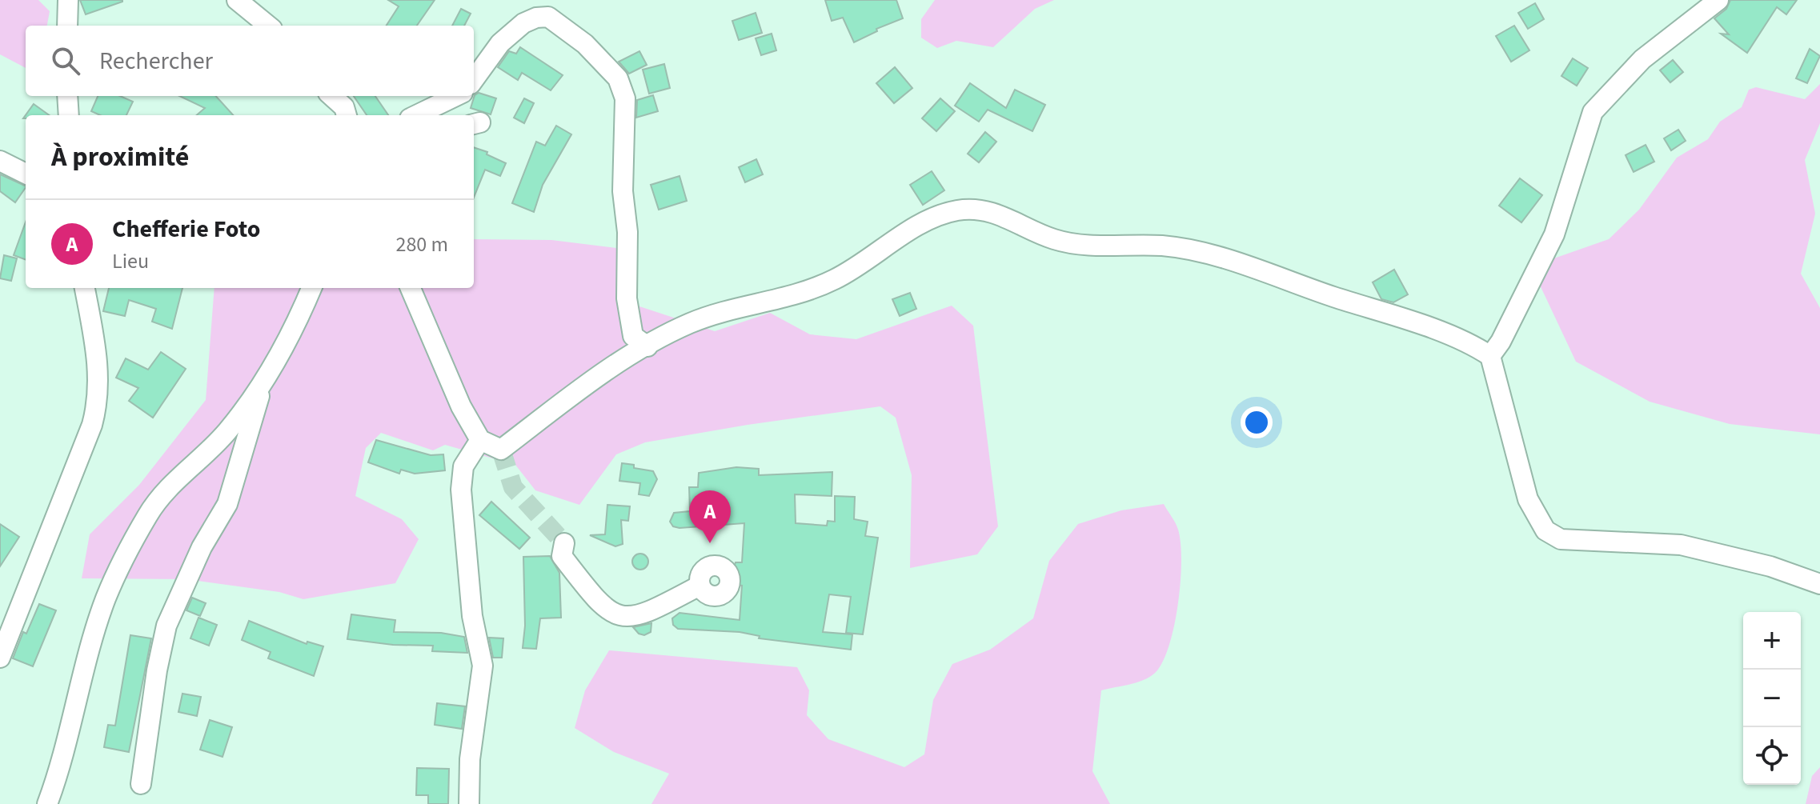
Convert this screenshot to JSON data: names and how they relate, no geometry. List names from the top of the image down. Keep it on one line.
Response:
{"page":{"search":"Rechercher","heading":"À proximité","list":[{"mark":"A","name":"Chefferie Foto","note":"Lieu","value":"280 m"}],"pins":"A","map_buttons":["+","−"]}}
